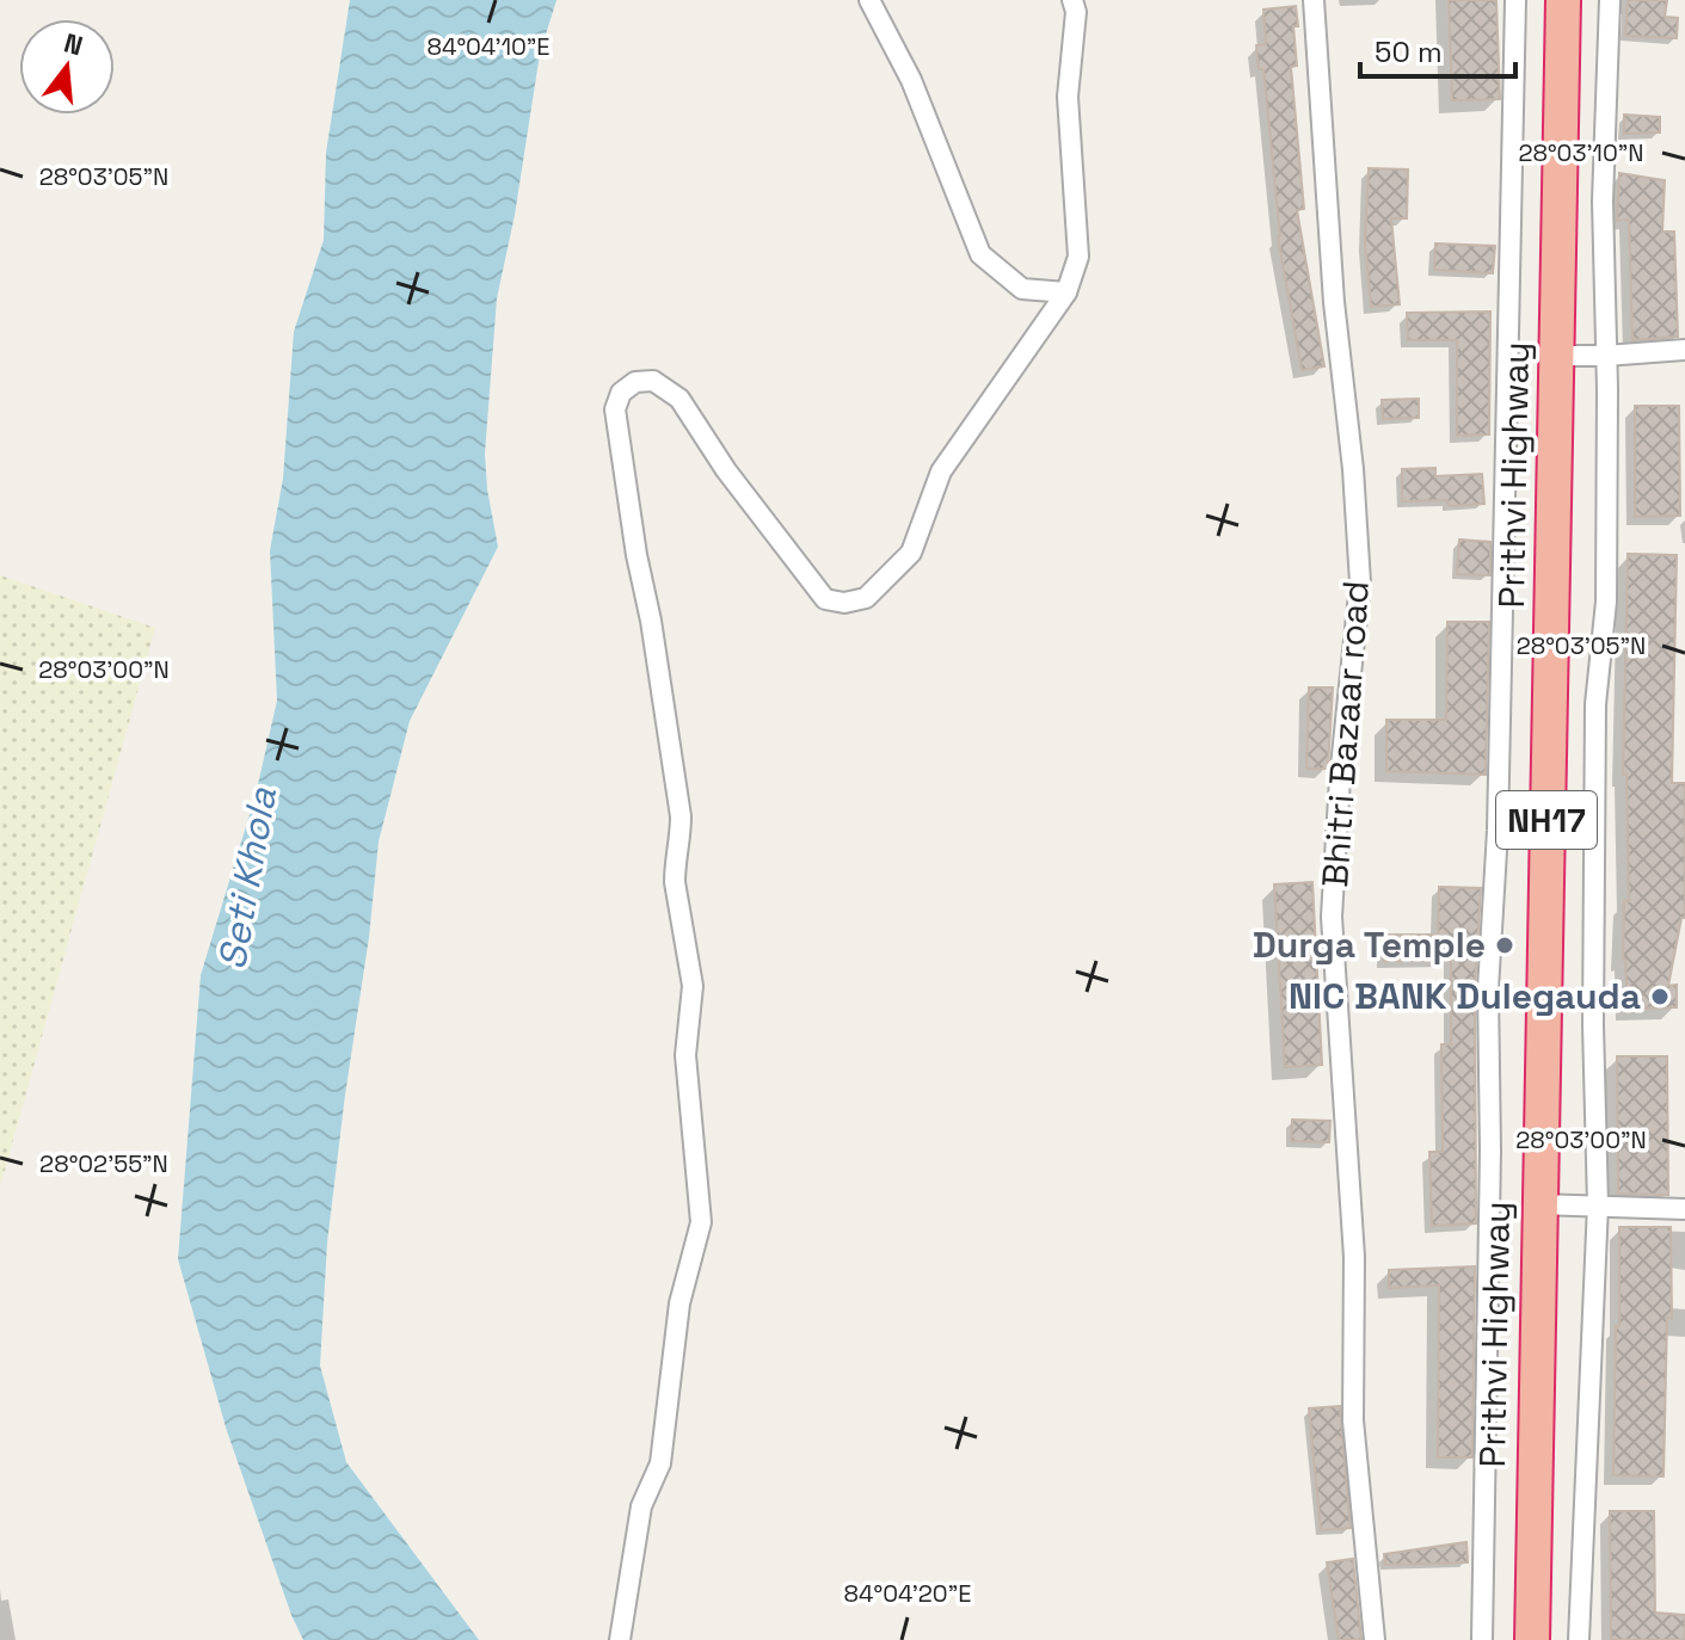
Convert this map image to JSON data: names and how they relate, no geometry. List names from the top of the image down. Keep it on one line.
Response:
{"streets":{"highway":["Prithvi Highway","NH17"],"street":["Bhitri Bazaar road"]},"water":["Seti Khola"],"places":["Durga Temple","NIC BANK Dulegauda"],"scale_bar":"50 m","north":"top","coordinates":["84°04'10\"E","28°03'10\"N","28°03'05\"N","28°03'00\"N","28°02'55\"N","84°04'20\"E"]}
